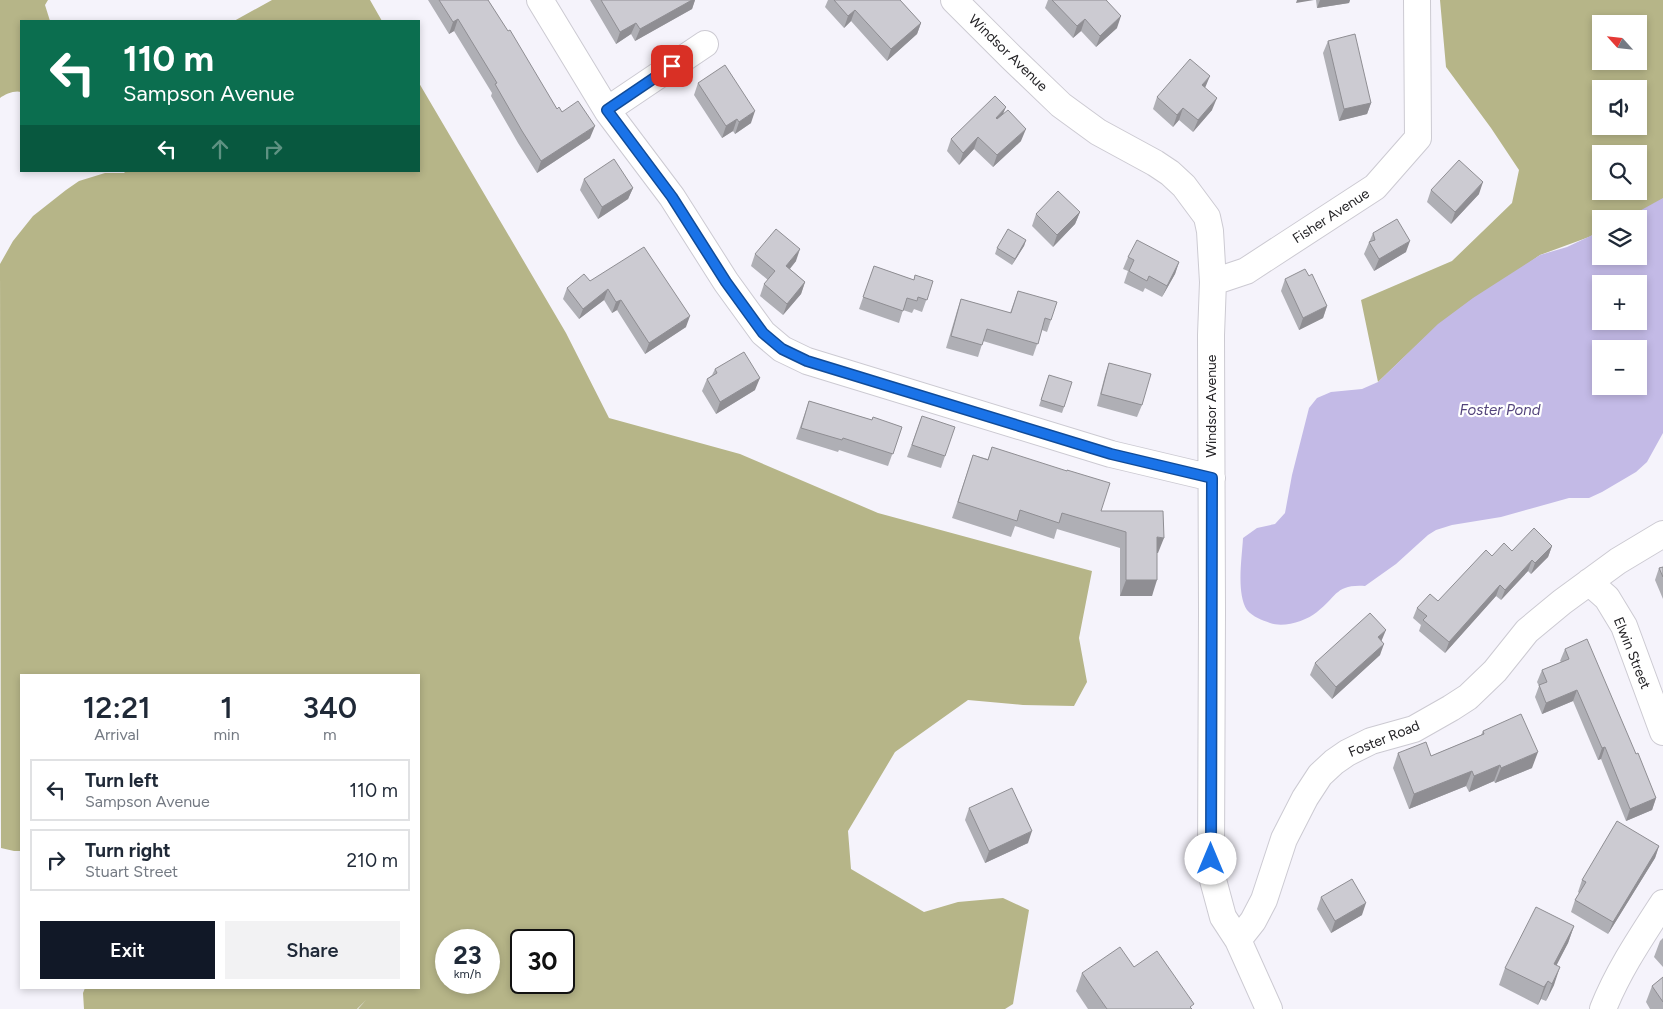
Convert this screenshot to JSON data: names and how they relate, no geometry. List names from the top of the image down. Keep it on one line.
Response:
{"streets":{"street":["Windsor Avenue","Fisher Avenue","Elwin Street","Foster Road"]},"crossings":[["Windsor Avenue","Fisher Avenue"],["Windsor Avenue","Foster Road"],["Elwin Street","Foster Road"]],"water":["Foster Pond"],"north":"top left","page":{"map_buttons":["+","−"],"turn":["110 m","Sampson Avenue"],"eta":["12:21","Arrival","1","min","340","m"],"list":[{"name":"Turn left","note":"Sampson Avenue","value":"110 m"},{"name":"Turn right","note":"Stuart Street","value":"210 m"}],"buttons":["Exit","Share"],"speed":"23 km/h","limit":"30"}}
